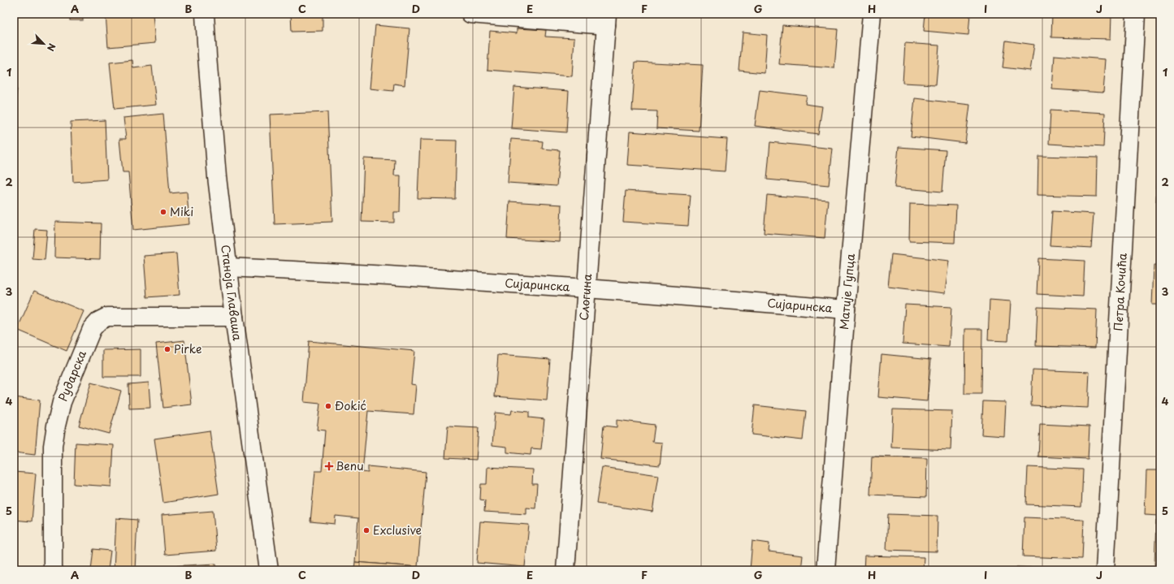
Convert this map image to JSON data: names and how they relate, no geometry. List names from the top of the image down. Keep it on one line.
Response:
{"streets":{"street":["Сијаринска","Матије Гупца","Станоја Главаша","Петра Кочића","Слогина","Рударска"]},"crossings":[["Сијаринска","Матије Гупца"],["Сијаринска","Станоја Главаша"],["Сијаринска","Слогина"],["Станоја Главаша","Рударска"]],"places":{"other":["Miki","Pirke","Đokić","Exclusive"],"health":["Benu"]},"north":"bottom right","grid":{"columns":["A","B","C","D","E","F","G","H","I","J"],"rows":["1","2","3","4","5"]}}
